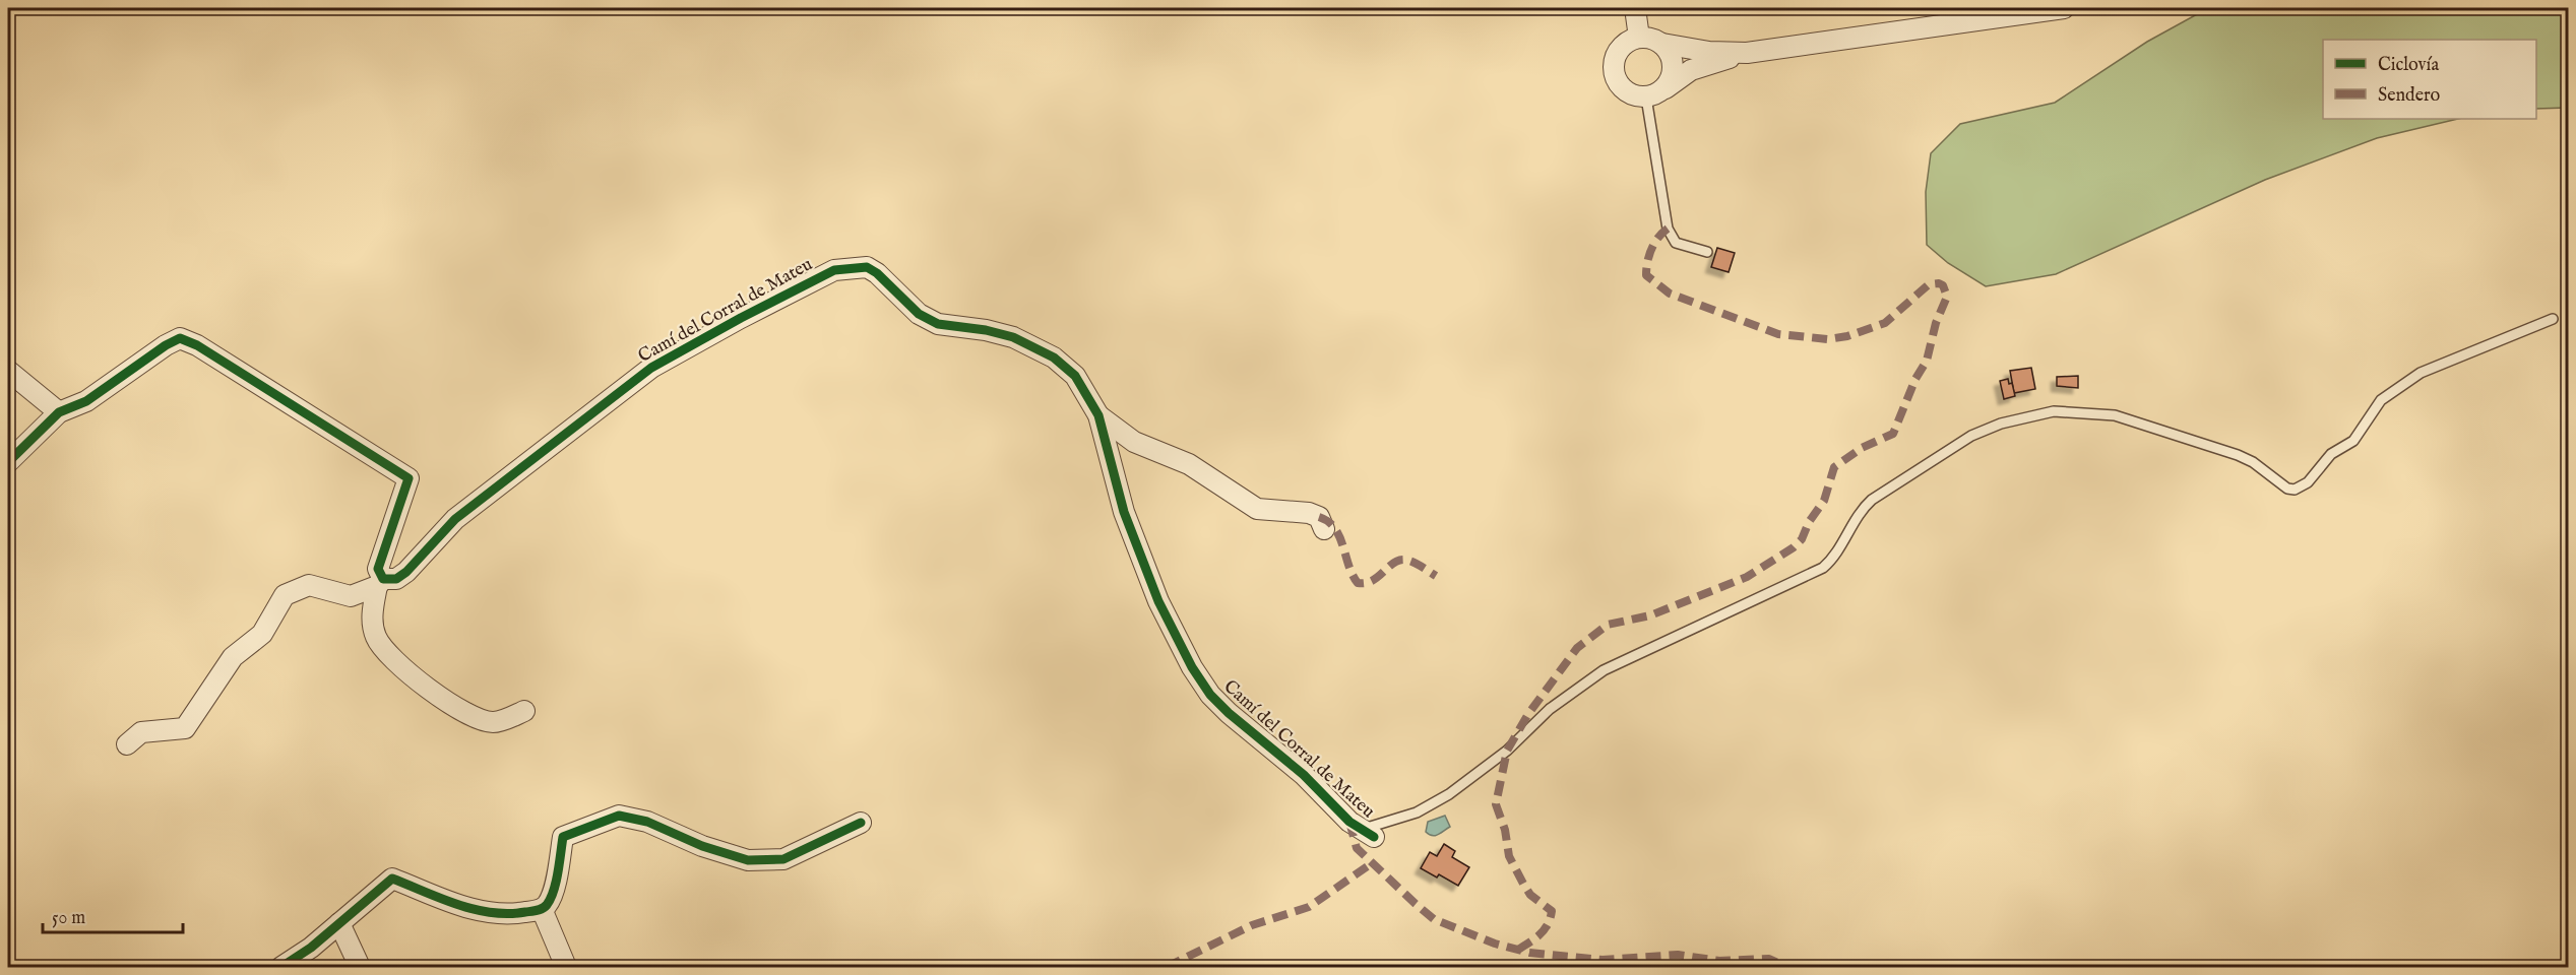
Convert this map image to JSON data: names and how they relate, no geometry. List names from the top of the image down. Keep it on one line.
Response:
{"streets":{"street":["Camí del Corral de Mateu"]},"legend":["Ciclovía","Sendero"],"scale_bar":"50 m"}
